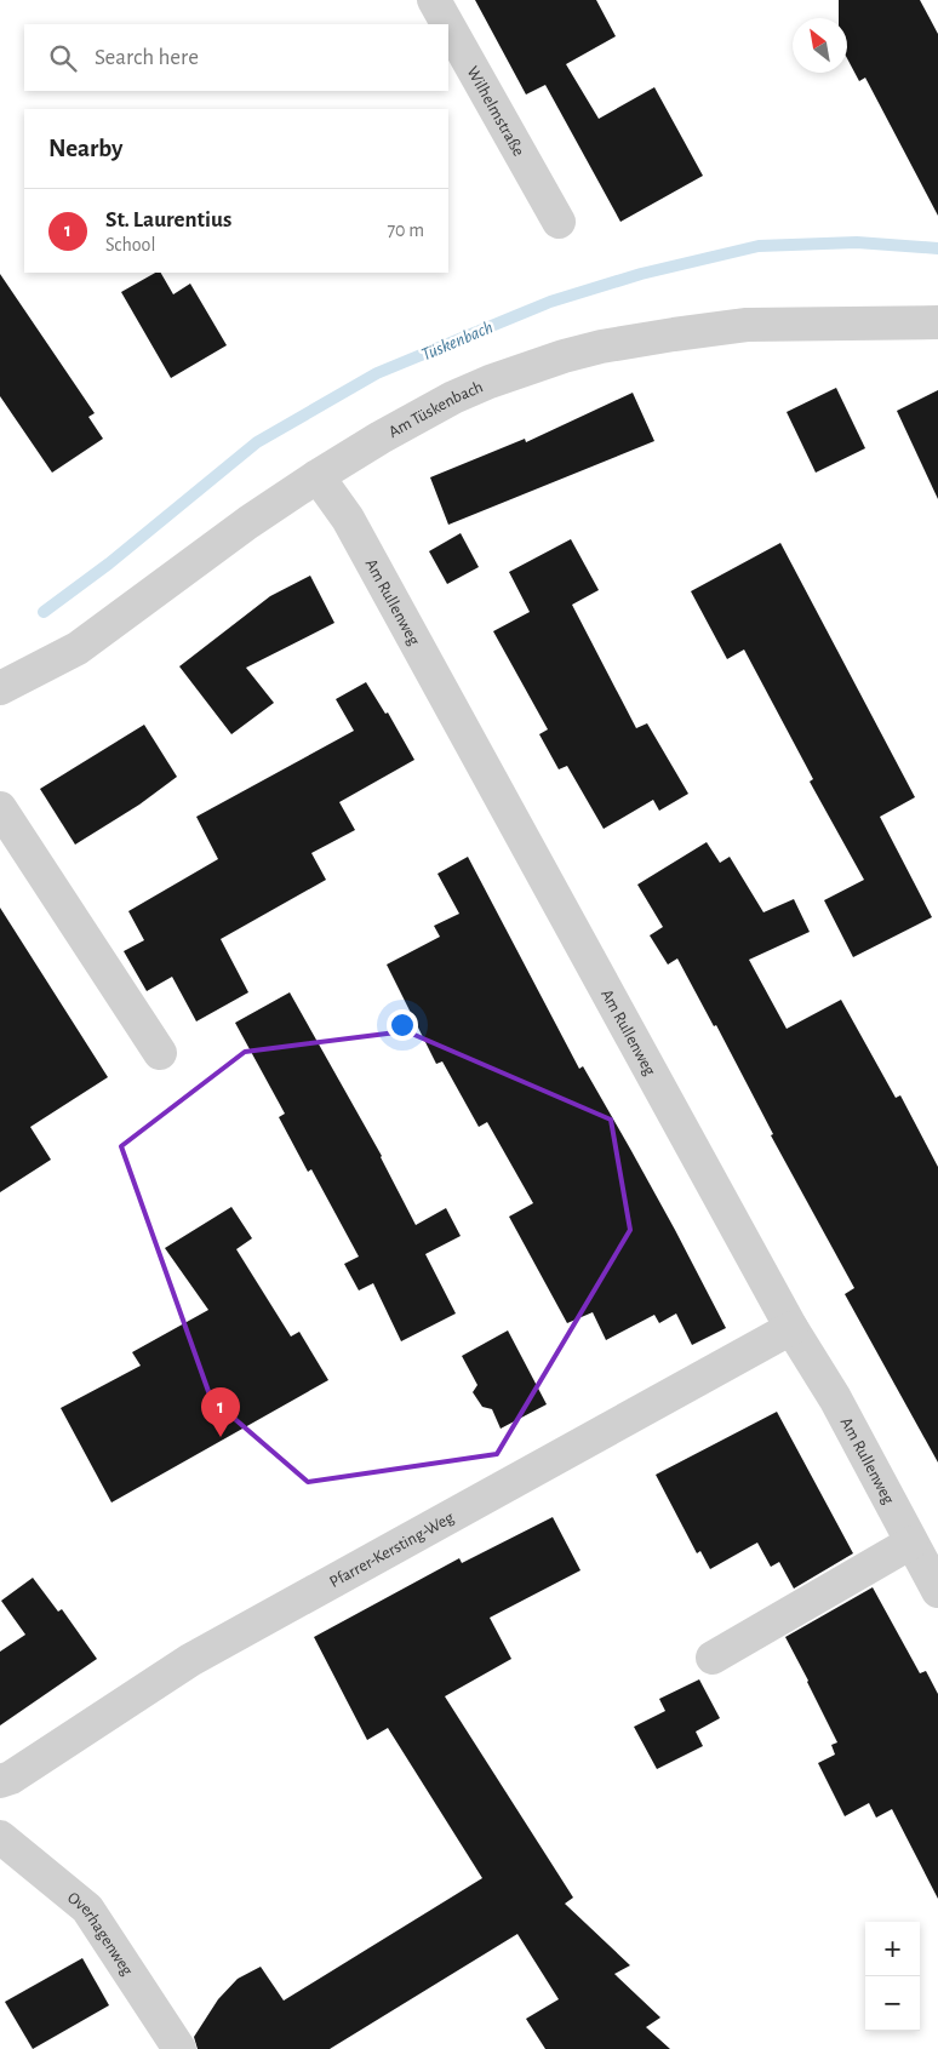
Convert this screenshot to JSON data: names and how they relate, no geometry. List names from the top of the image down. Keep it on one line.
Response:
{"streets":{"street":["Wilhelmstraße","Am Tüskenbach","Am Rullenweg","Pfarrer-Kersting-Weg","Overhagenweg"]},"crossings":[["Am Tüskenbach","Am Rullenweg"],["Am Rullenweg","Pfarrer-Kersting-Weg"]],"water":["Tüskenbach"],"north":"top left","page":{"search":"Search here","heading":"Nearby","list":[{"mark":"1","name":"St. Laurentius","note":"School","value":"70 m"}],"pins":"1","map_buttons":["+","−"]}}
